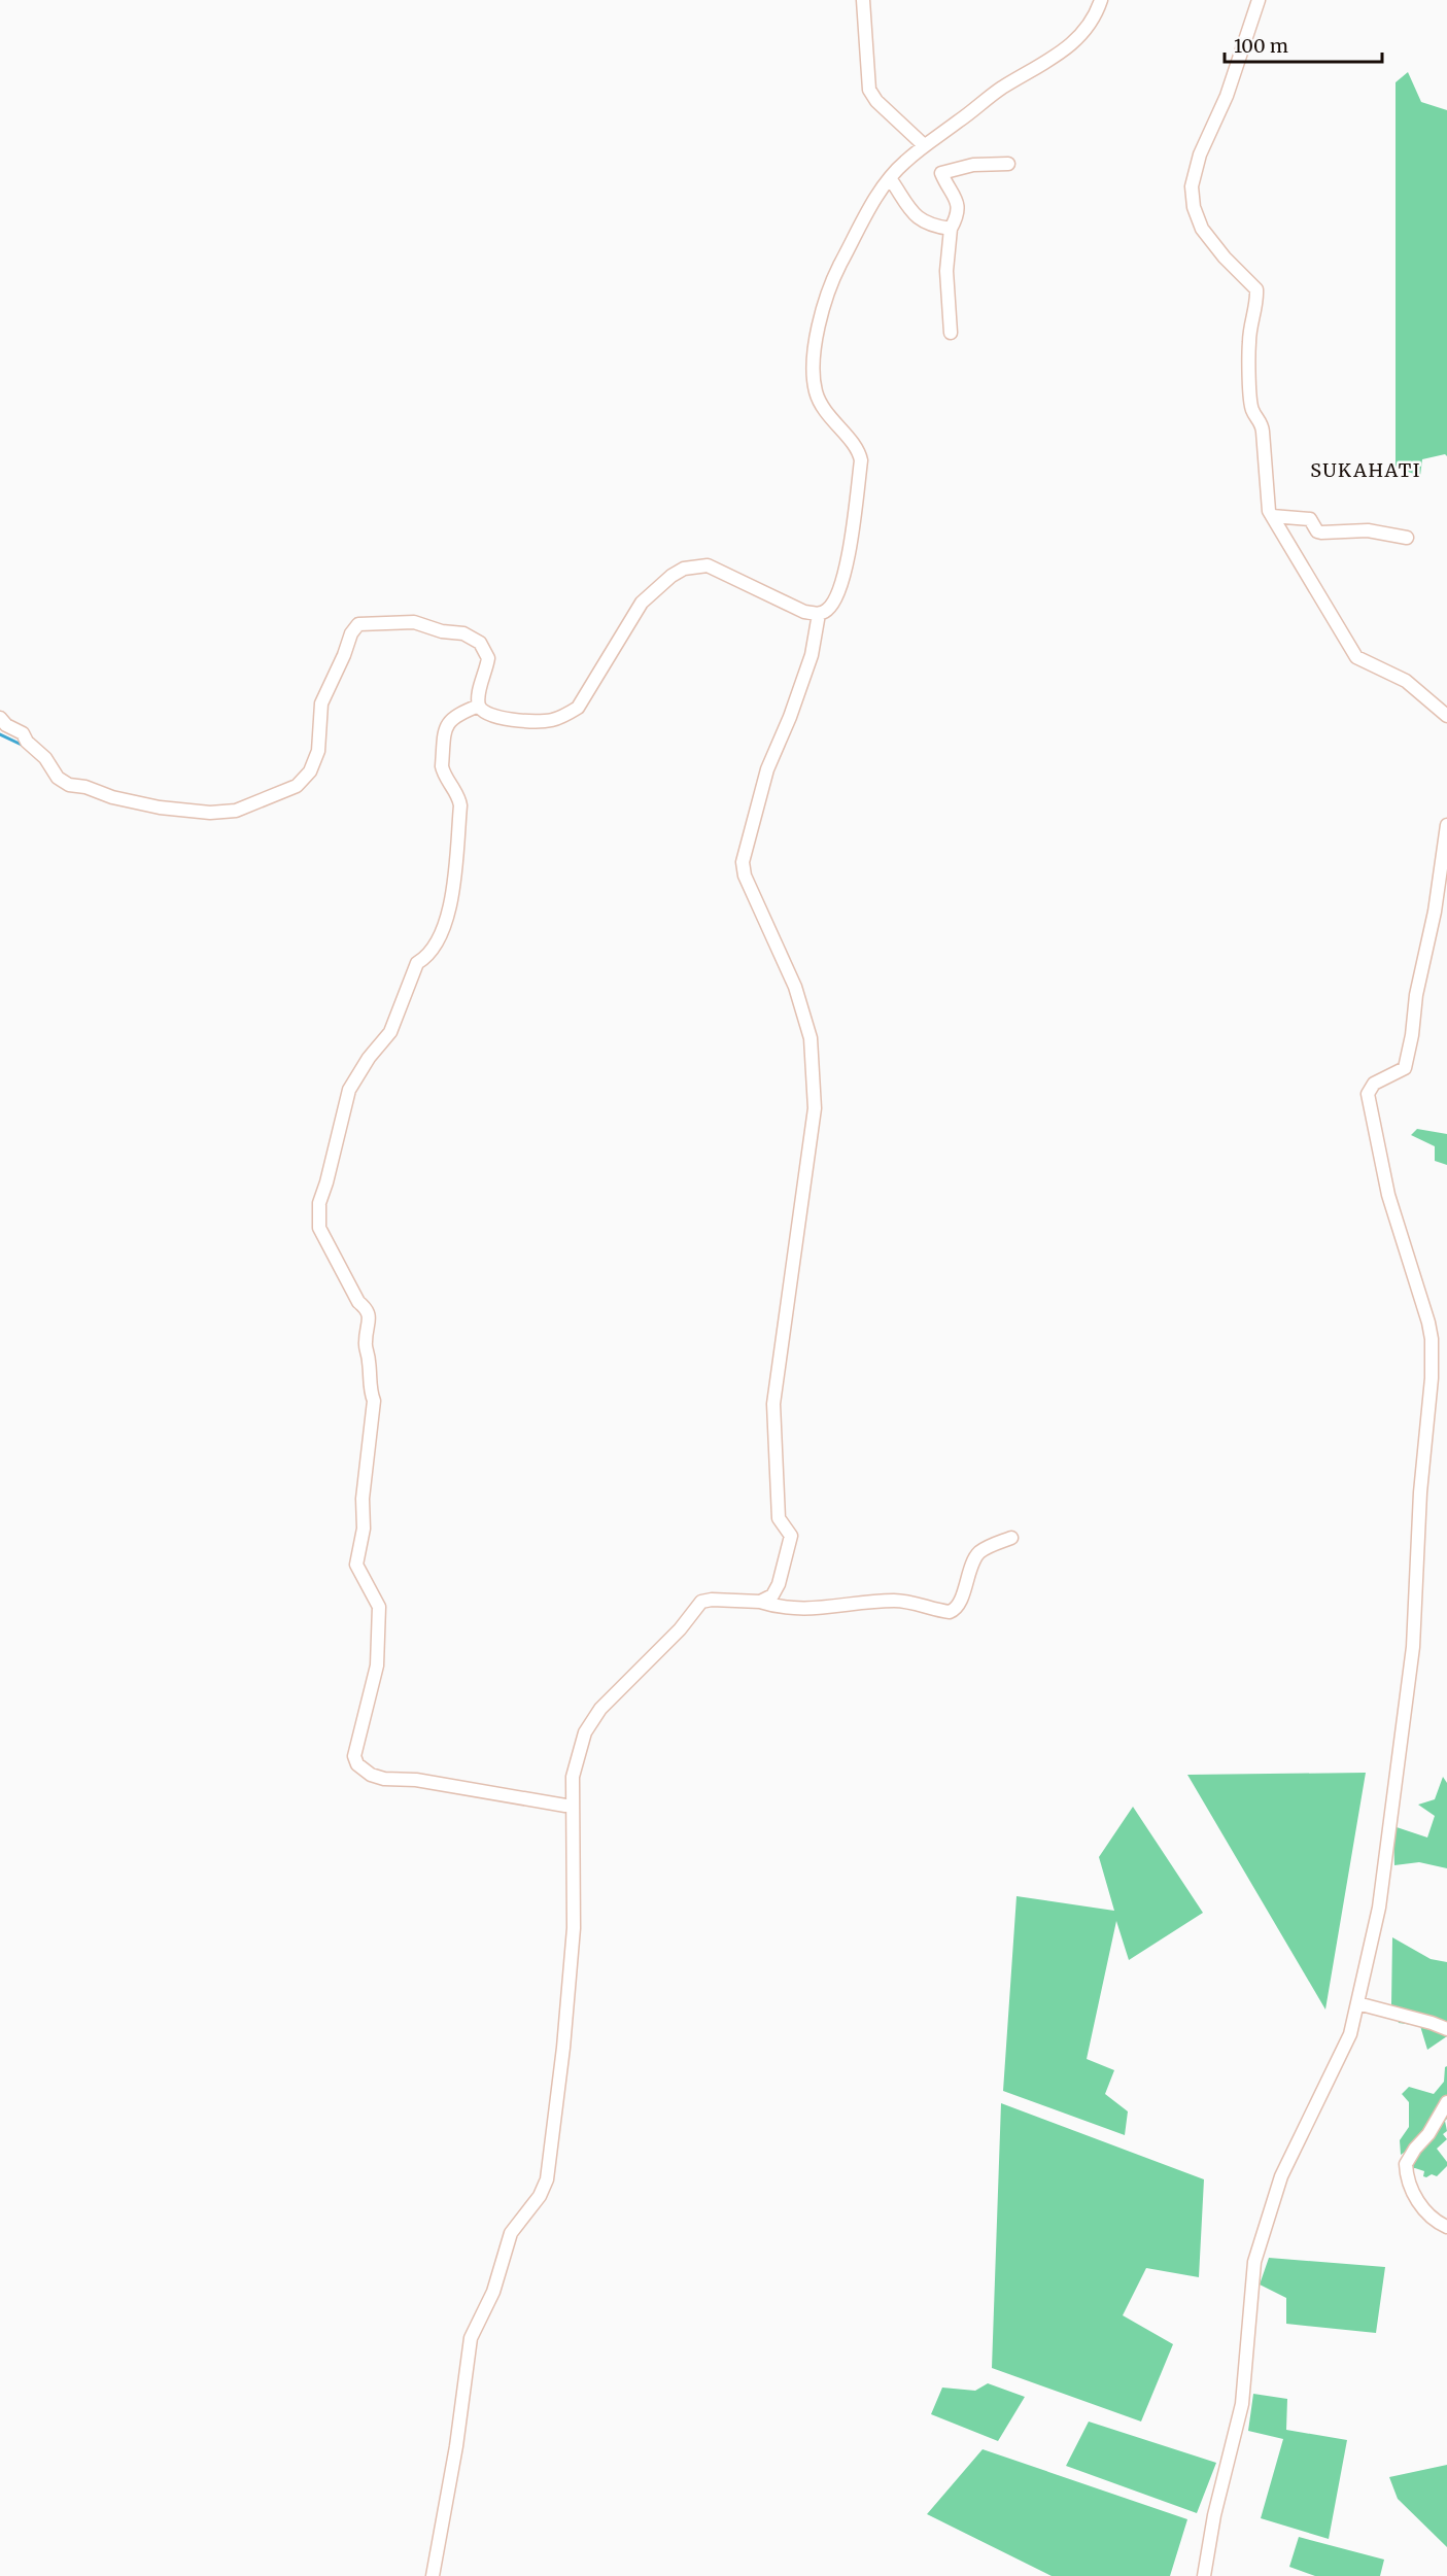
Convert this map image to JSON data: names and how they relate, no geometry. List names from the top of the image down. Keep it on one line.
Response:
{"districts":["SUKAHATI"],"scale_bar":"100 m"}
